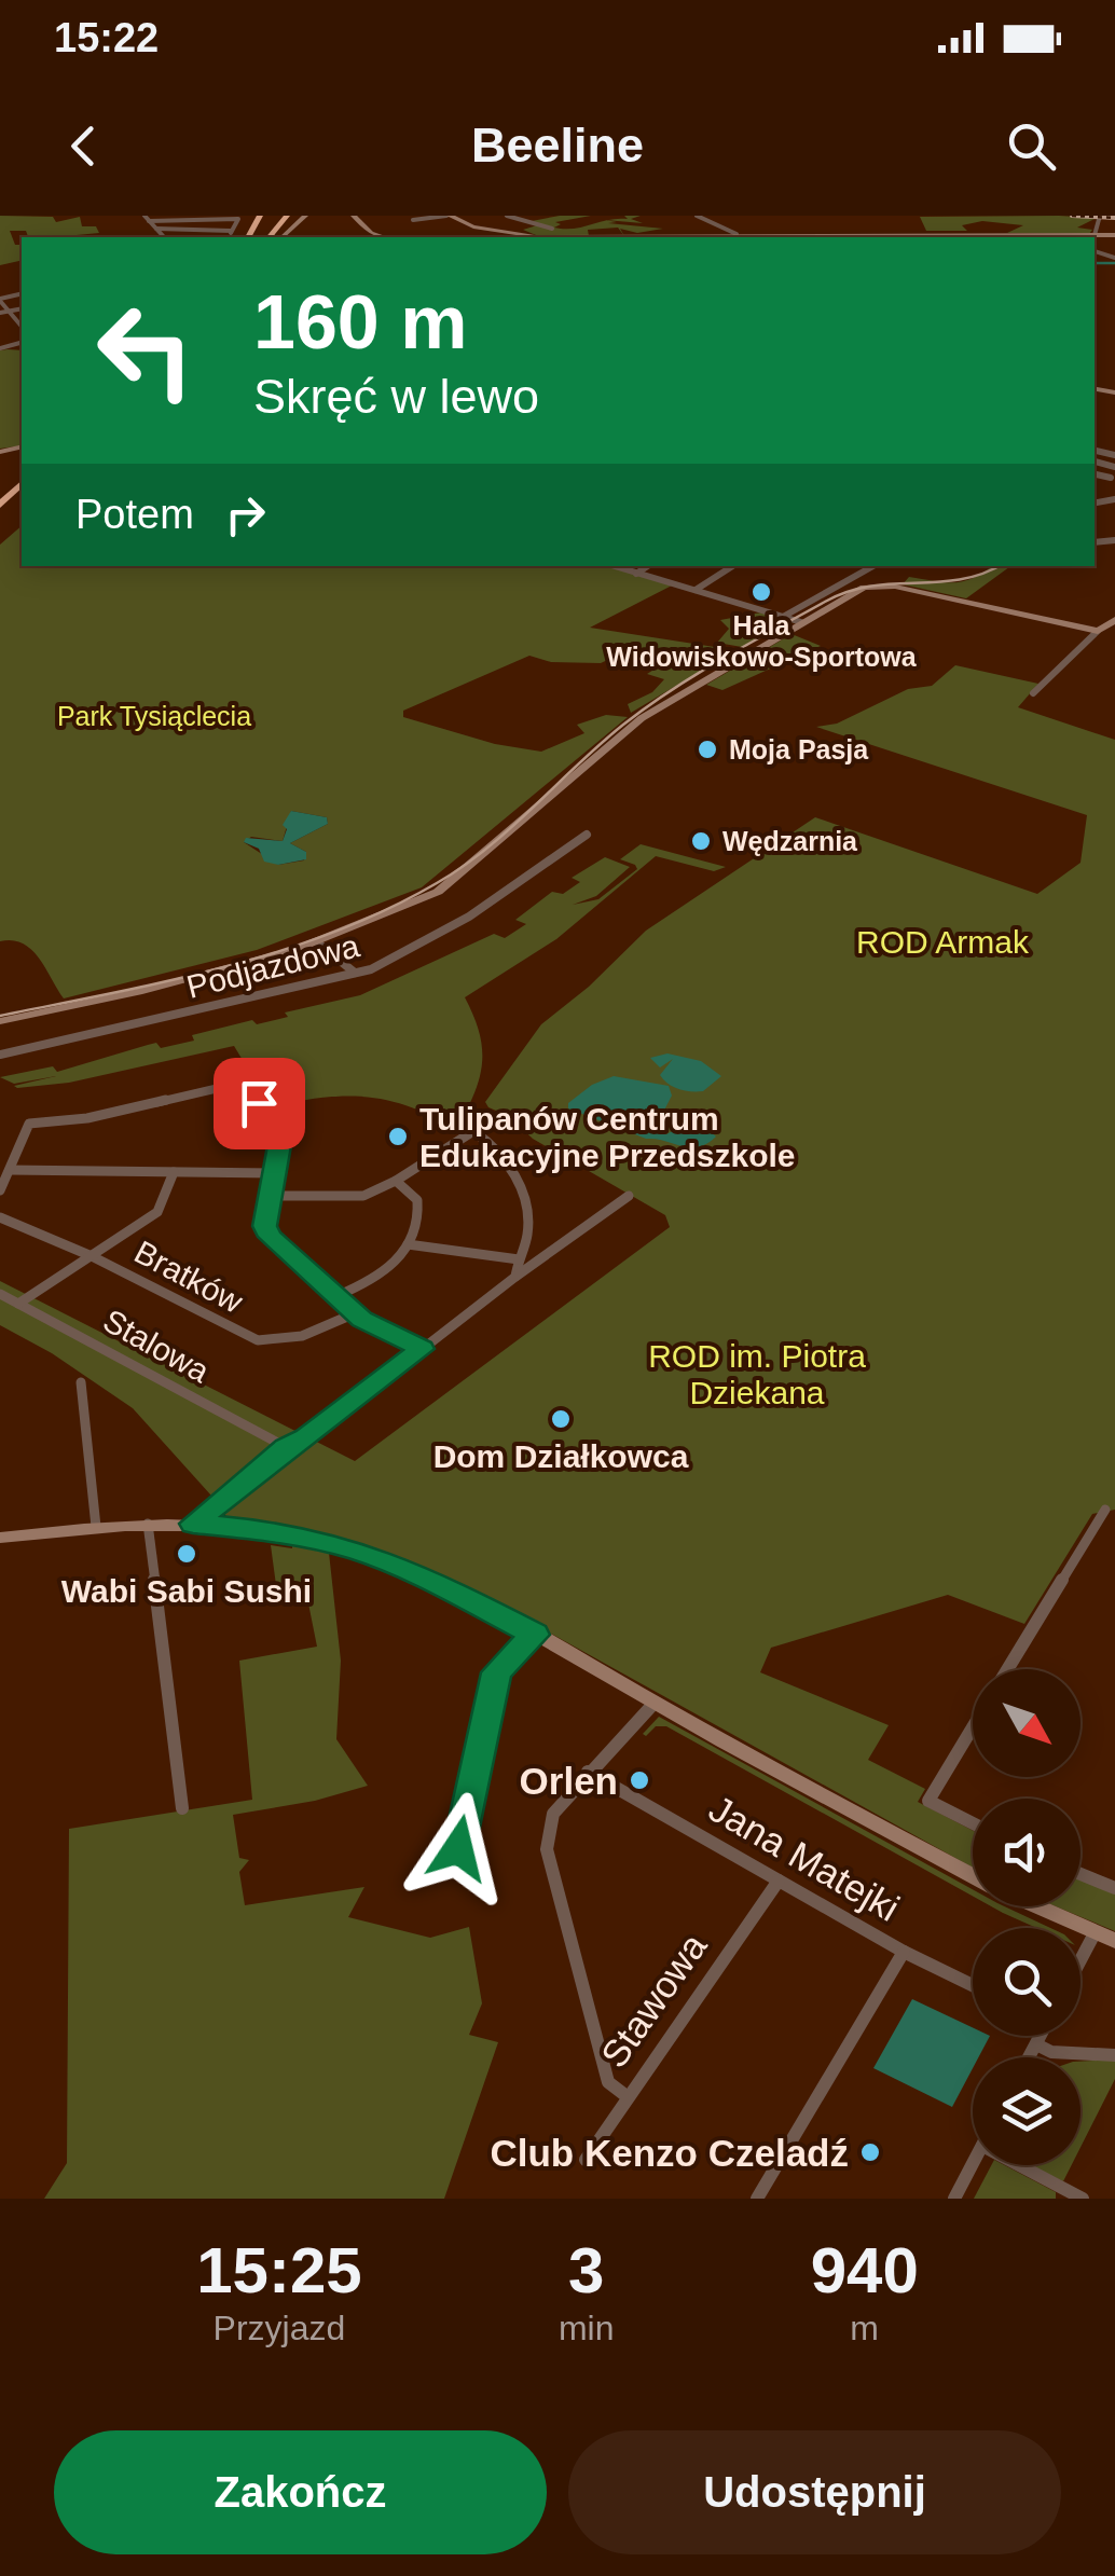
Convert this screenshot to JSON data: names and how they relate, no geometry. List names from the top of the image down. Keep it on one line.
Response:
{"streets":{"street":["Podjazdowa","Bratków","Stalowa","Jana Matejki","Stawowa"]},"crossings":[["Jana Matejki","Stawowa"]],"parks":["Park Tysiąclecia","ROD Armak","ROD im. Piotra Dziekana"],"places":["Hala Widowiskowo-Sportowa","Moja Pasja","Wędzarnia","Tulipanów Centrum Edukacyjne Przedszkole","Dom Działkowca","Wabi Sabi Sushi","Orlen","Club Kenzo Czeladź"],"north":"bottom right","page":{"status":"15:22","header":"Beeline","turn":["160 m","Skręć w lewo"],"then":"Potem","eta":["15:25","Przyjazd","3","min","940","m"],"buttons":["Zakończ","Udostępnij"]}}
